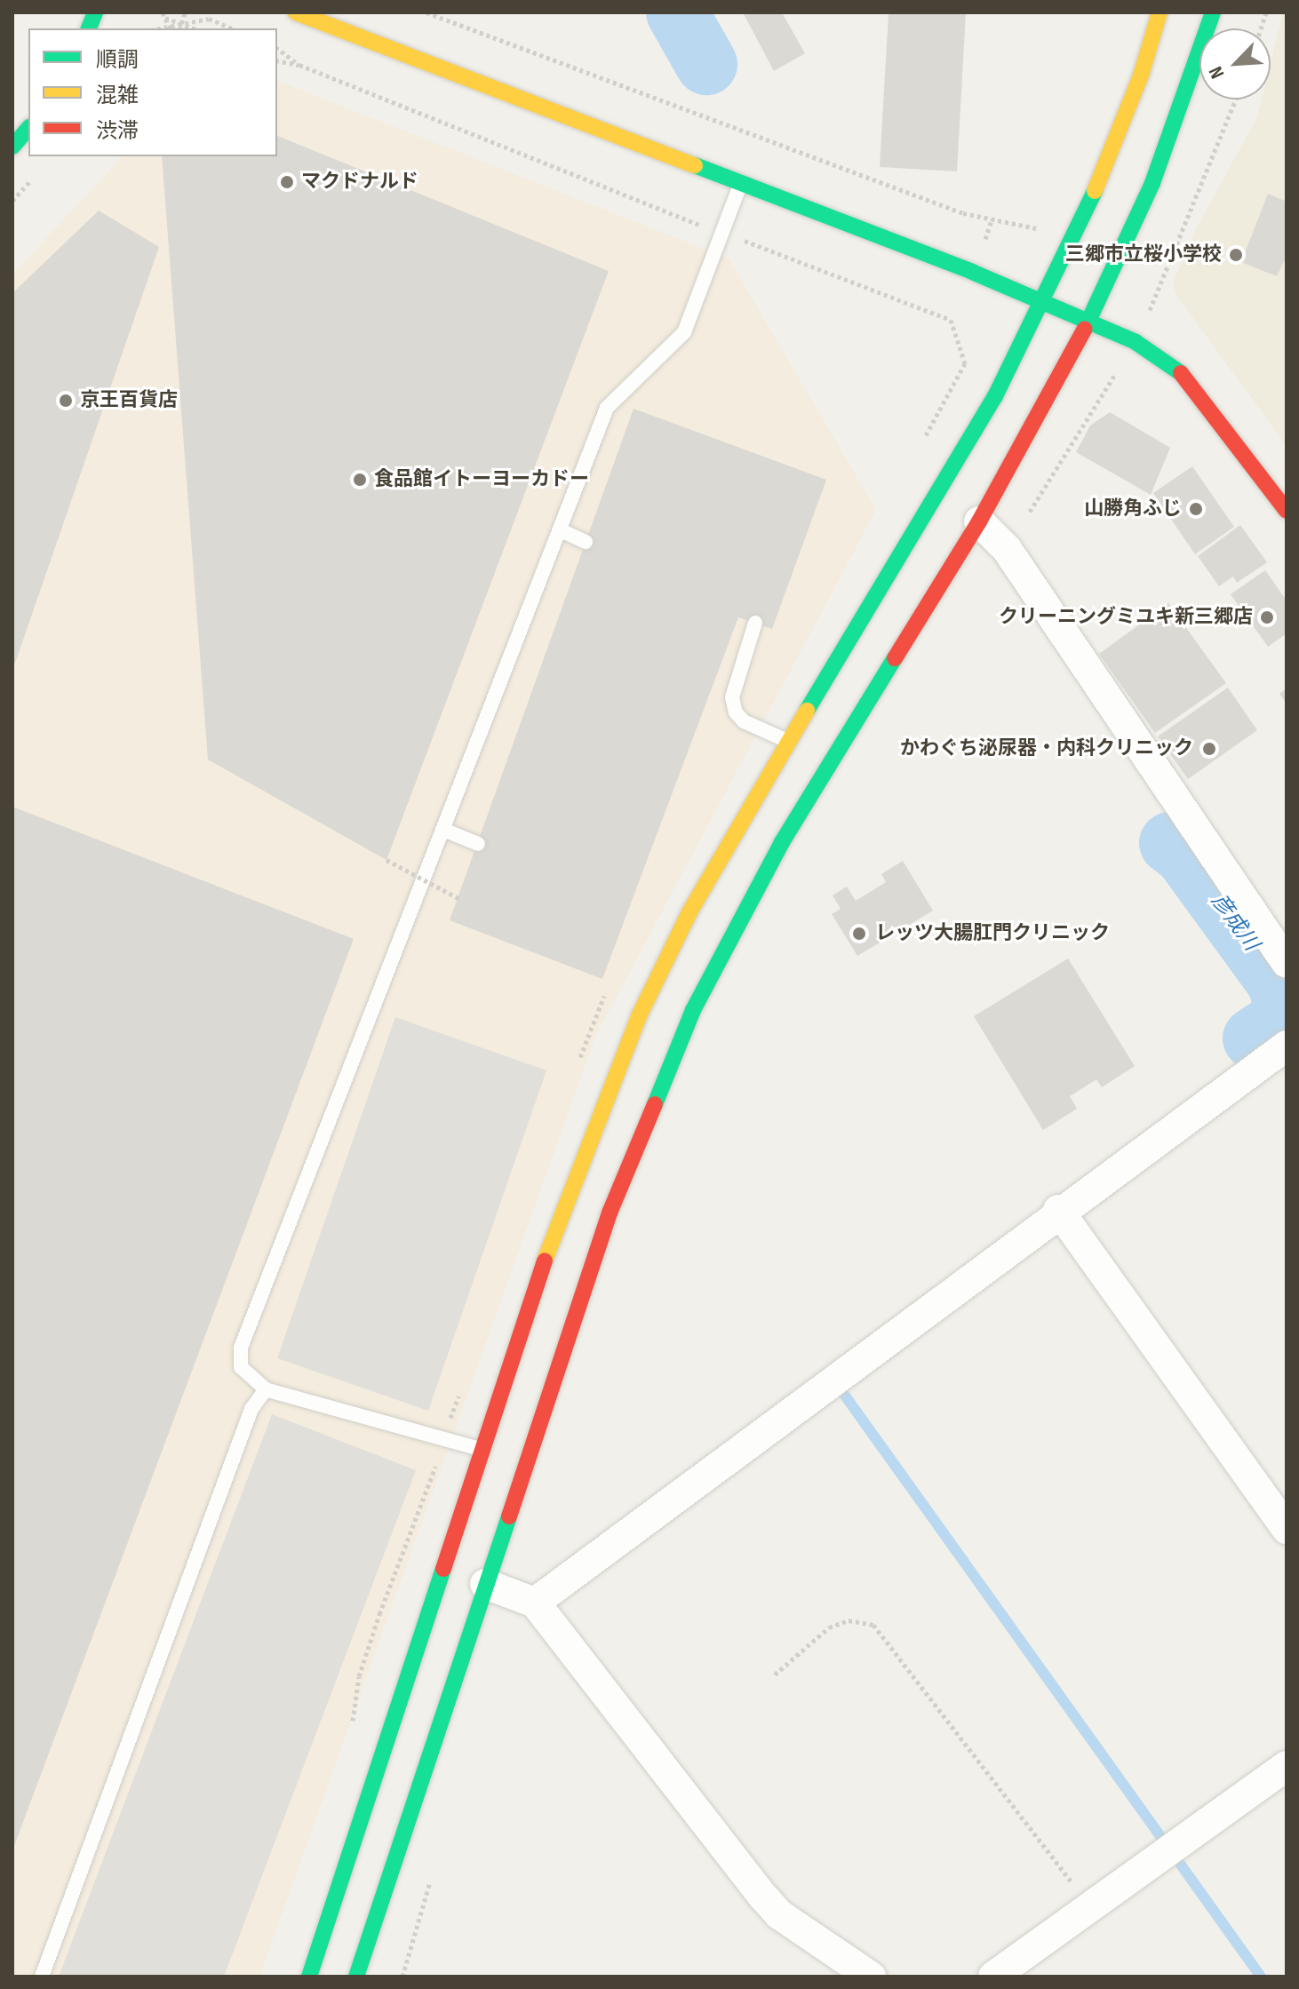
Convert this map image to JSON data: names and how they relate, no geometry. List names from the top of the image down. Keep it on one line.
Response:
{"water":["彦成川"],"places":["マクドナルド","三郷市立桜小学校","京王百貨店","食品館イトーヨーカドー","山勝角ふじ","クリーニングミユキ新三郷店","かわぐち泌尿器・内科クリニック","レッツ大腸肛門クリニック"],"legend":["順調","混雑","渋滞"],"north":"bottom left"}
